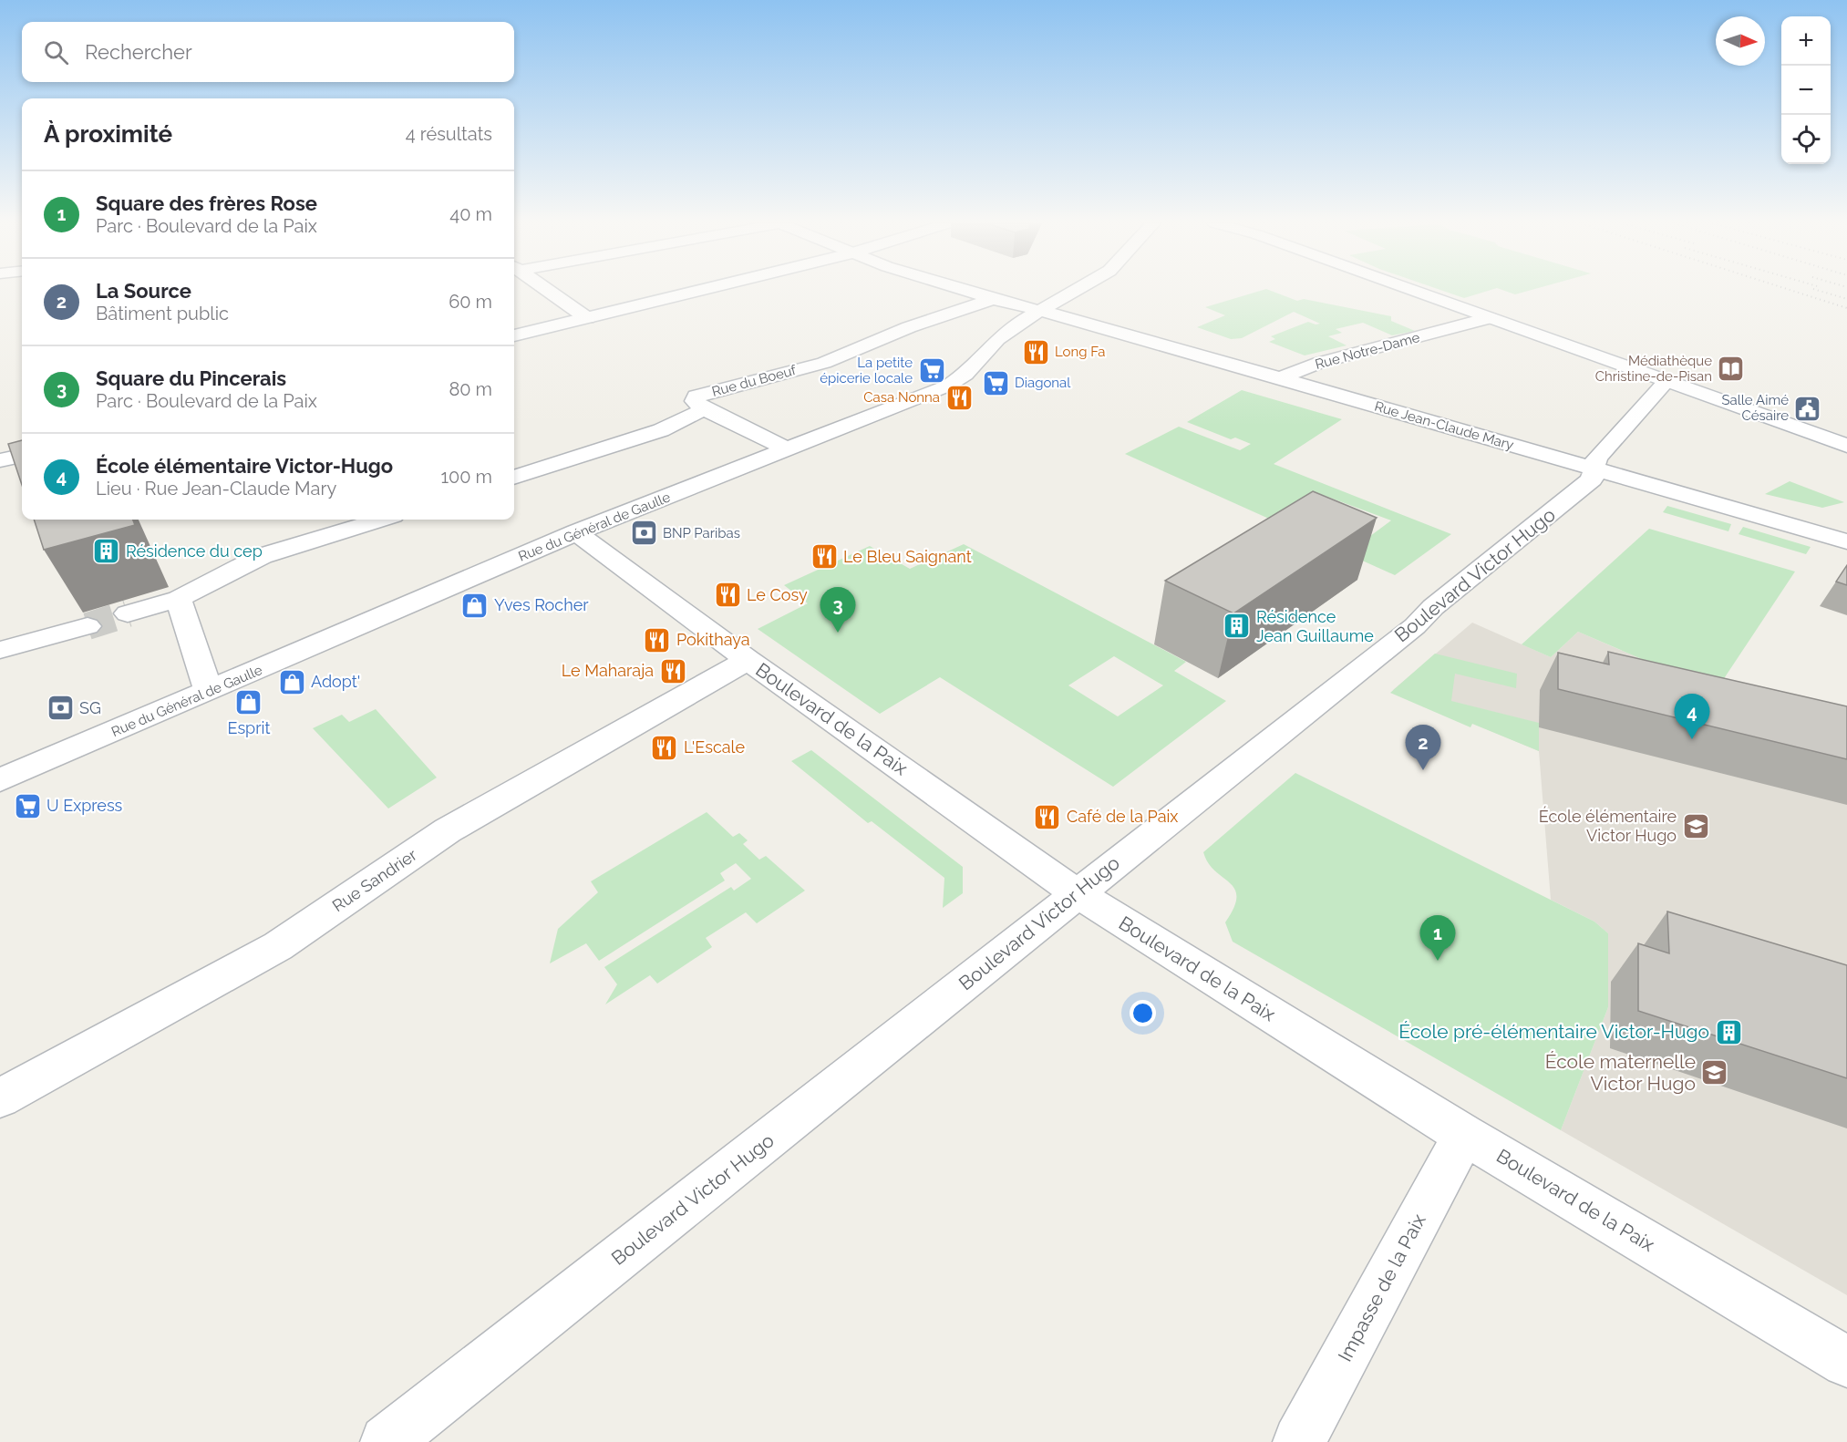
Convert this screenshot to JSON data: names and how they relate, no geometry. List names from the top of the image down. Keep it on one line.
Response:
{"streets":{"street":["Rue Notre-Dame","Rue du Boeuf","Rue Jean-Claude Mary","Rue du Général de Gaulle","Boulevard Victor Hugo","Boulevard de la Paix","Rue Sandrier","Impasse de la Paix"]},"crossings":[["Rue Notre-Dame","Rue Jean-Claude Mary"],["Rue du Boeuf","Rue Jean-Claude Mary"],["Rue Jean-Claude Mary","Rue du Général de Gaulle"],["Rue Jean-Claude Mary","Boulevard Victor Hugo"],["Rue du Général de Gaulle","Boulevard de la Paix"],["Boulevard Victor Hugo","Boulevard de la Paix"],["Boulevard de la Paix","Rue Sandrier"],["Boulevard de la Paix","Impasse de la Paix"]],"places":{"restaurant":["Long Fa","Casa Nonna","Le Bleu Saignant","Le Cosy","Pokithaya","Le Maharaja","L'Escale","Café de la Paix"],"library":["Médiathèque Christine-de-Pisan"],"supermarket":["La petite épicerie locale","Diagonal","U Express"],"public building":["Salle Aimé Césaire"],"bank":["BNP Paribas","SG"],"building":["Résidence du cep","Résidence Jean Guillaume","École pré-élémentaire Victor-Hugo"],"shop":["Yves Rocher","Adopt'","Esprit"],"school or university":["École élémentaire Victor Hugo","École maternelle Victor Hugo"]},"north":"right","page":{"map_buttons":["+","−"],"search":"Rechercher","heading":["À proximité","4 résultats"],"list":[{"mark":"1","name":"Square des frères Rose","note":"Parc · Boulevard de la Paix","value":"40 m"},{"mark":"2","name":"La Source","note":"Bâtiment public","value":"60 m"},{"mark":"3","name":"Square du Pincerais","note":"Parc · Boulevard de la Paix","value":"80 m"},{"mark":"4","name":"École élémentaire Victor-Hugo","note":"Lieu · Rue Jean-Claude Mary","value":"100 m"}],"pins":["3","4","2","1"]}}
